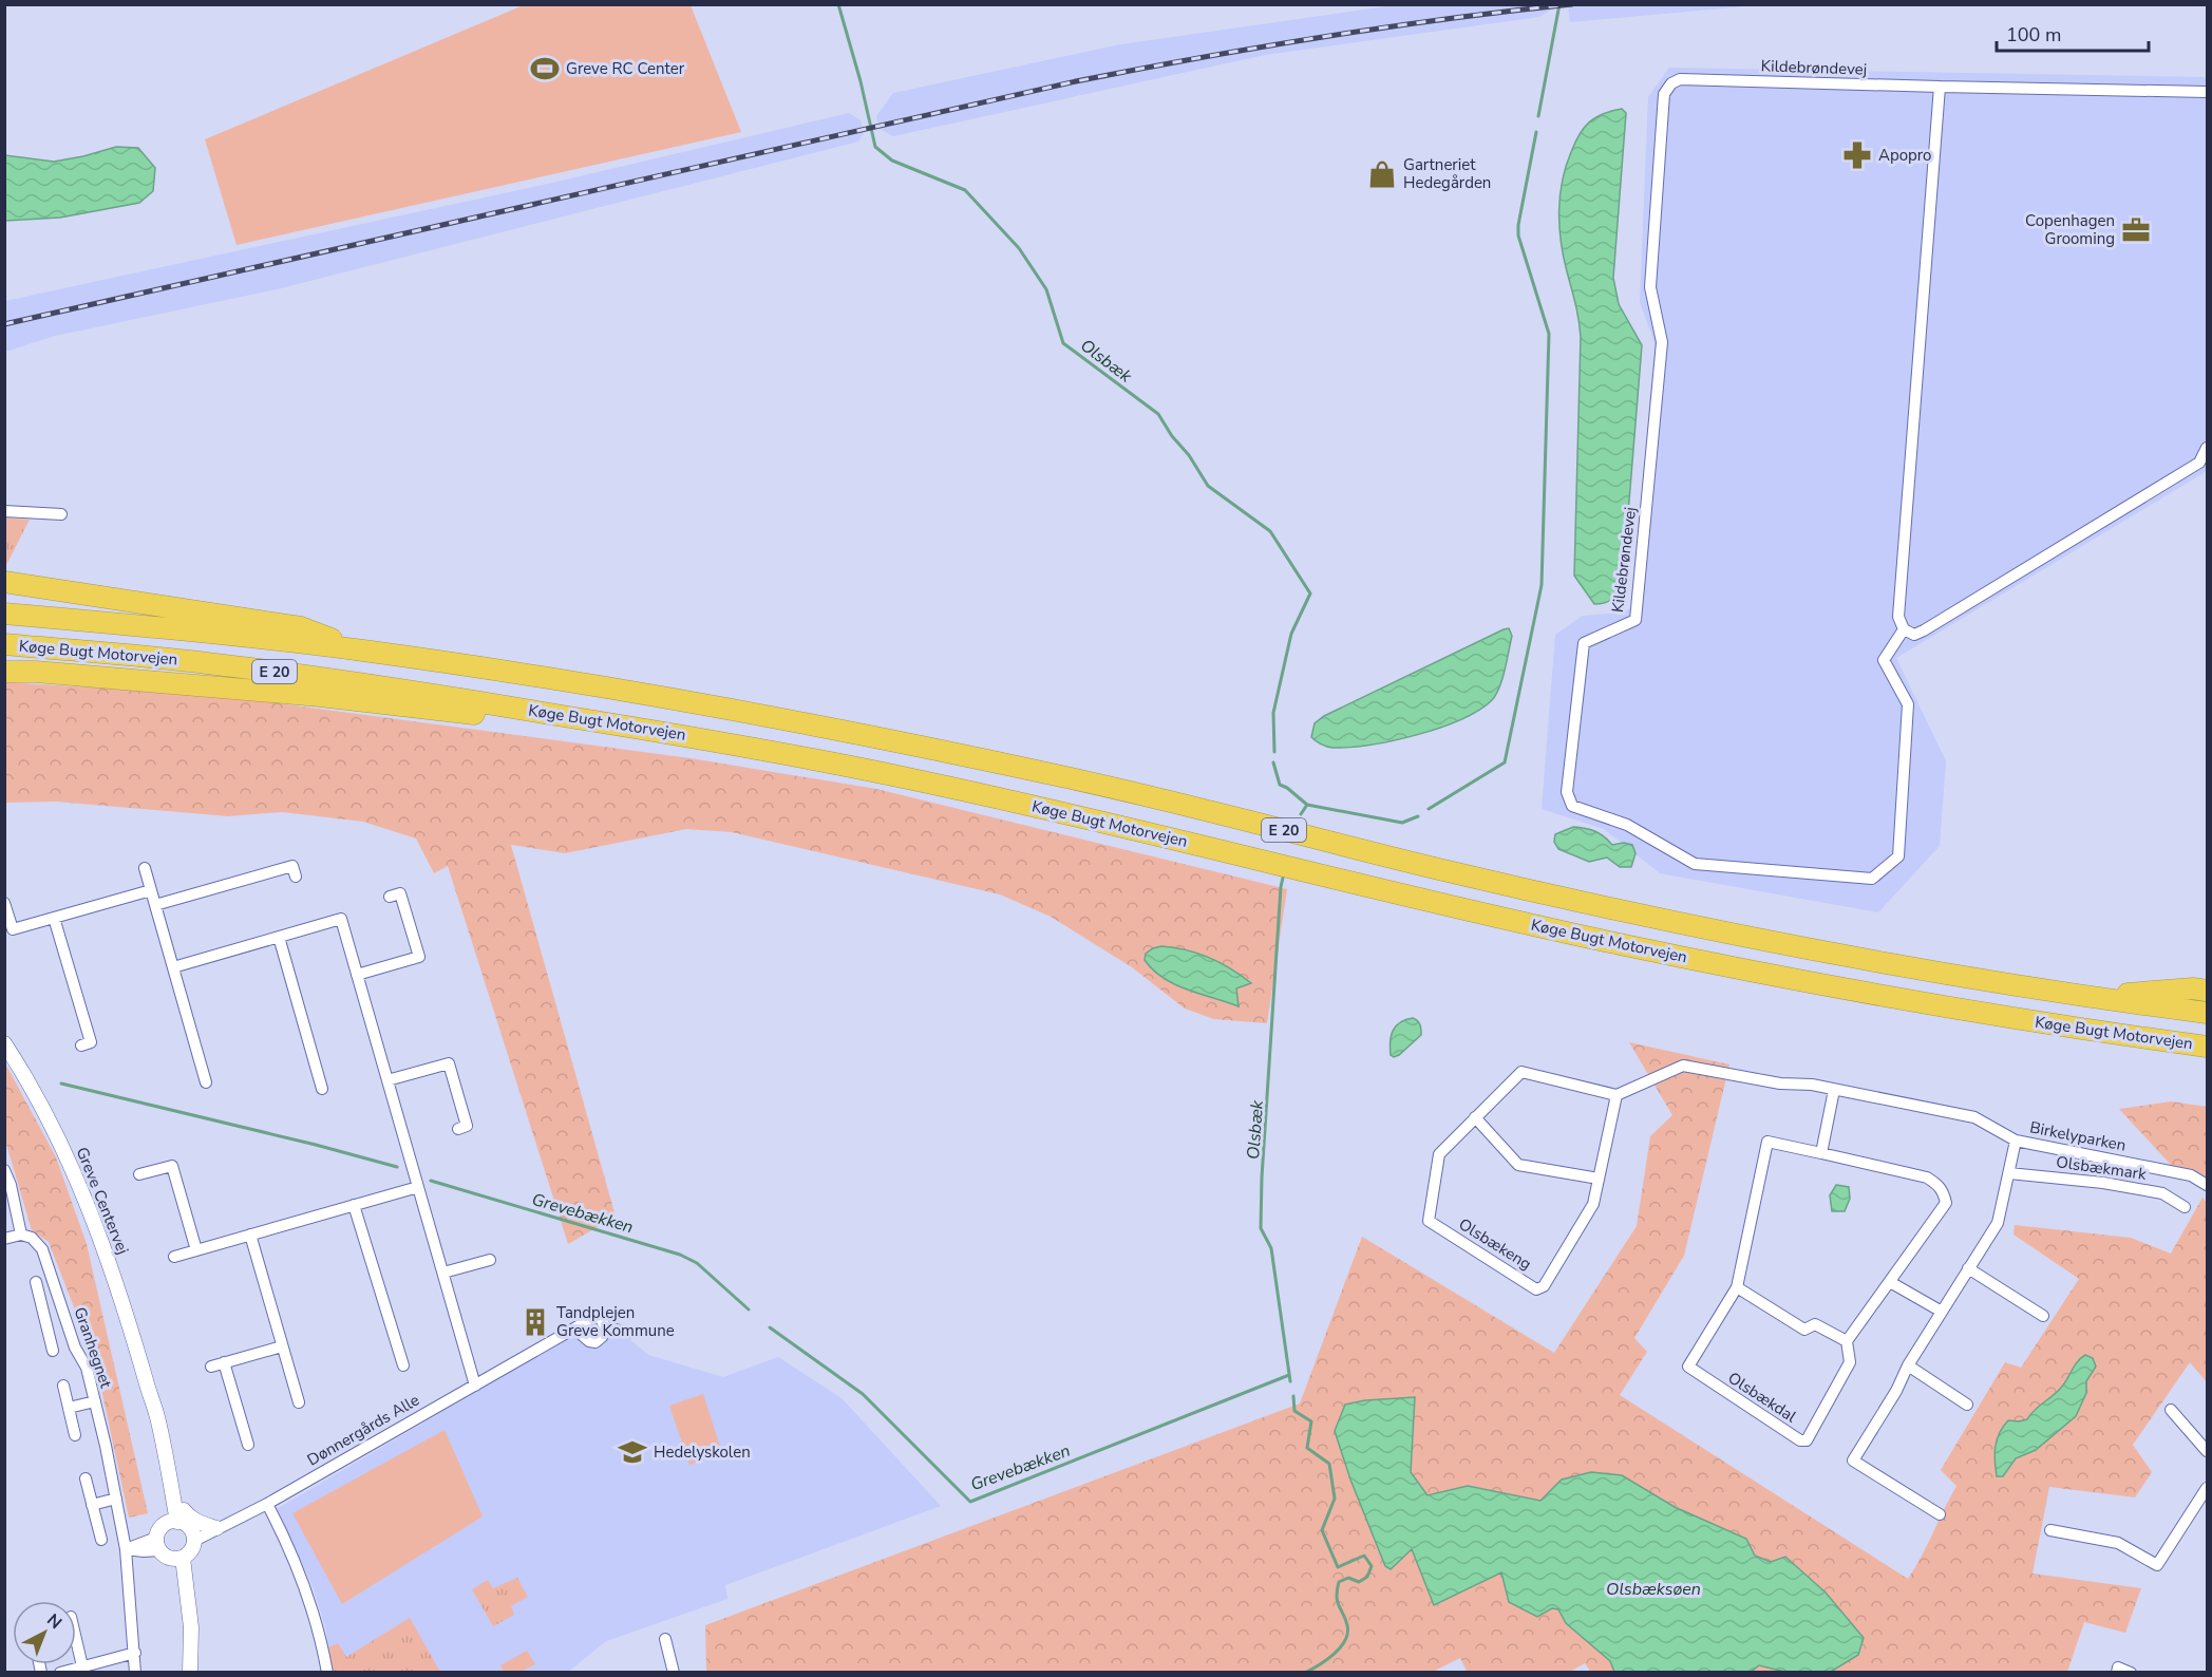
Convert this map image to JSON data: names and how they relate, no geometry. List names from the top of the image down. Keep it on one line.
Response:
{"streets":{"highway":["Køge Bugt Motorvejen","E 20"],"street":["Kildebrøndevej","Birkelyparken","Olsbækmark","Greve Centervej","Olsbækeng","Granhegnet","Olsbækdal","Dønnergårds Alle"]},"crossings":[["Greve Centervej","Dønnergårds Alle"]],"water":["Olsbæk","Grevebækken","Olsbæksøen"],"places":{"sports":["Greve RC Center"],"pharmacy":["Apopro"],"shop":["Gartneriet Hedegården"],"office":["Copenhagen Grooming"],"building":["Tandplejen Greve Kommune"],"school or university":["Hedelyskolen"]},"scale_bar":"100 m","north":"top right"}
